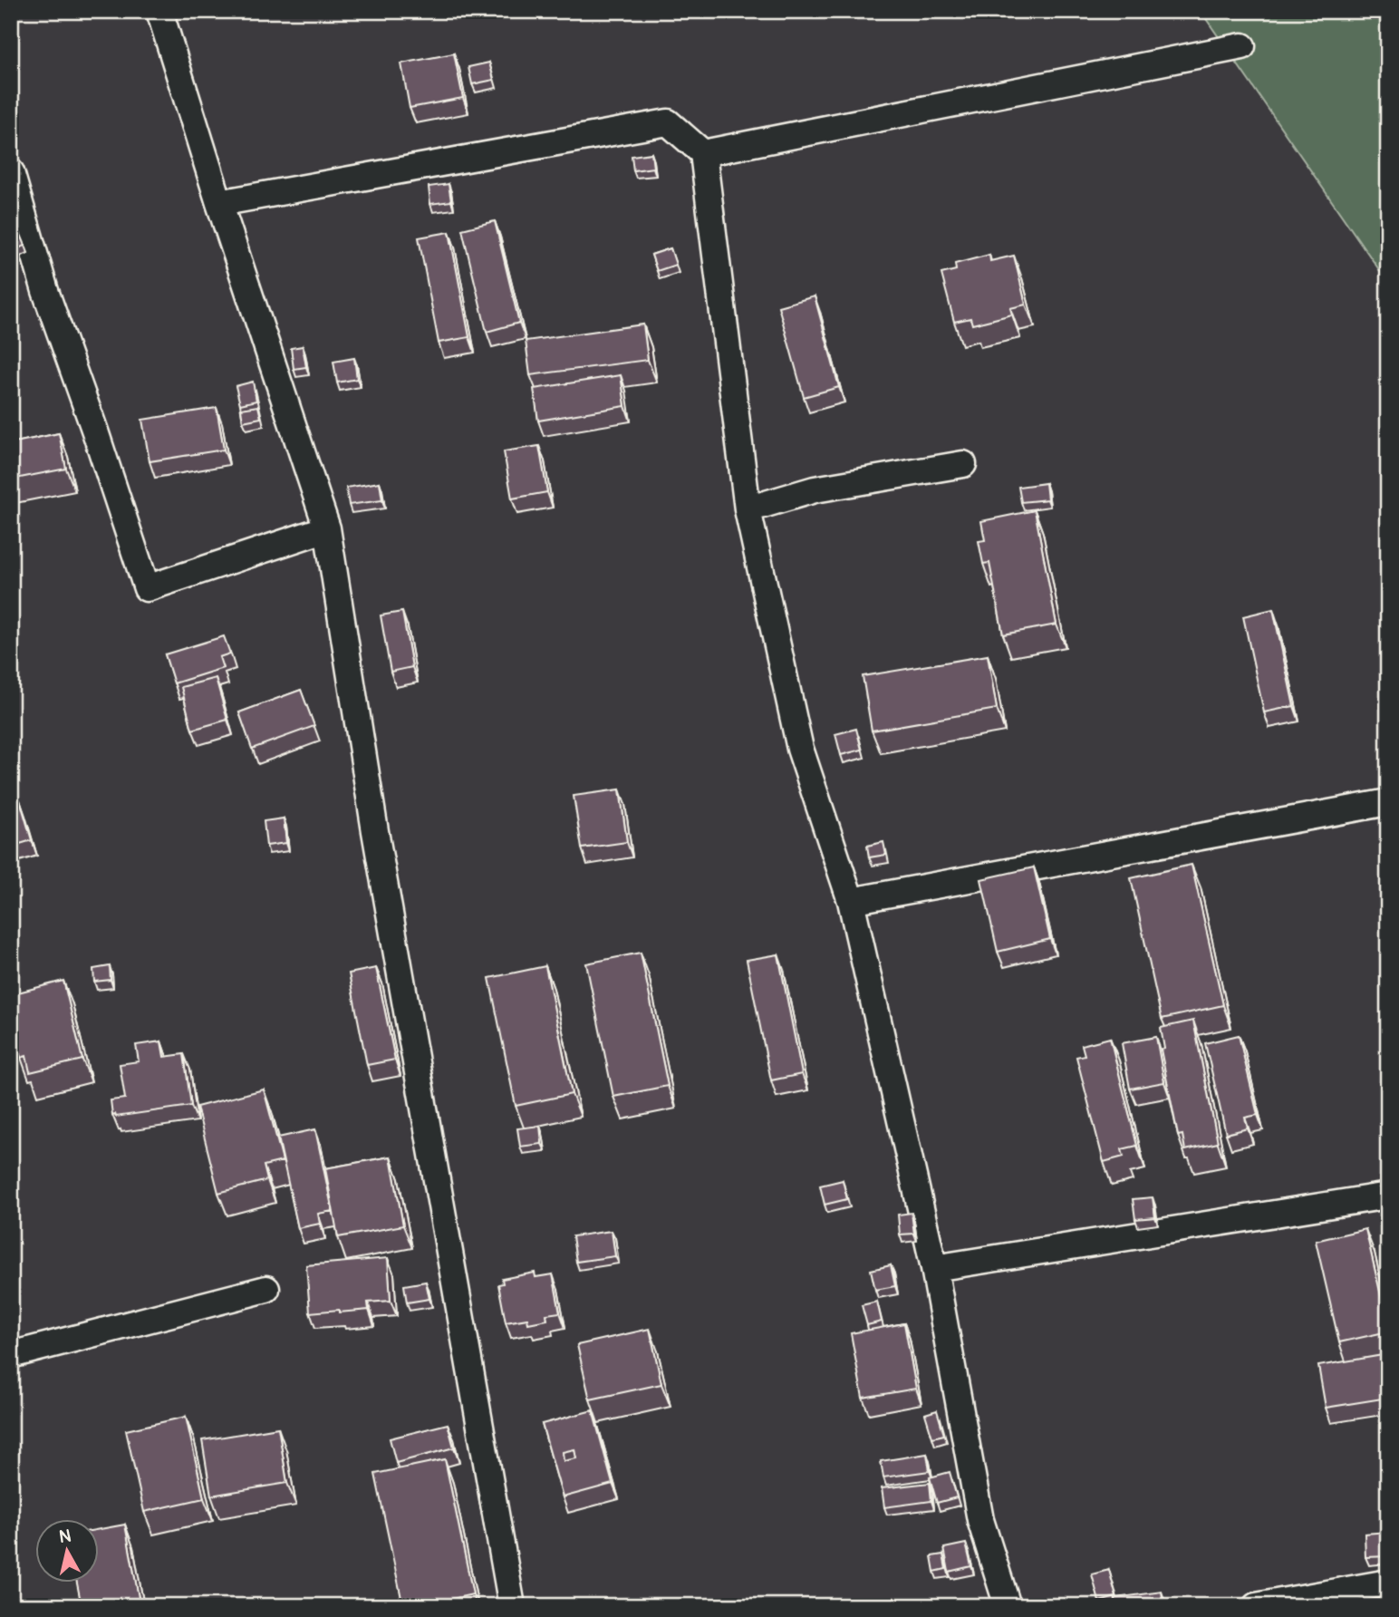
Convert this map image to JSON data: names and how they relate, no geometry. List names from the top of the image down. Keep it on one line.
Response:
{"north":"top"}
